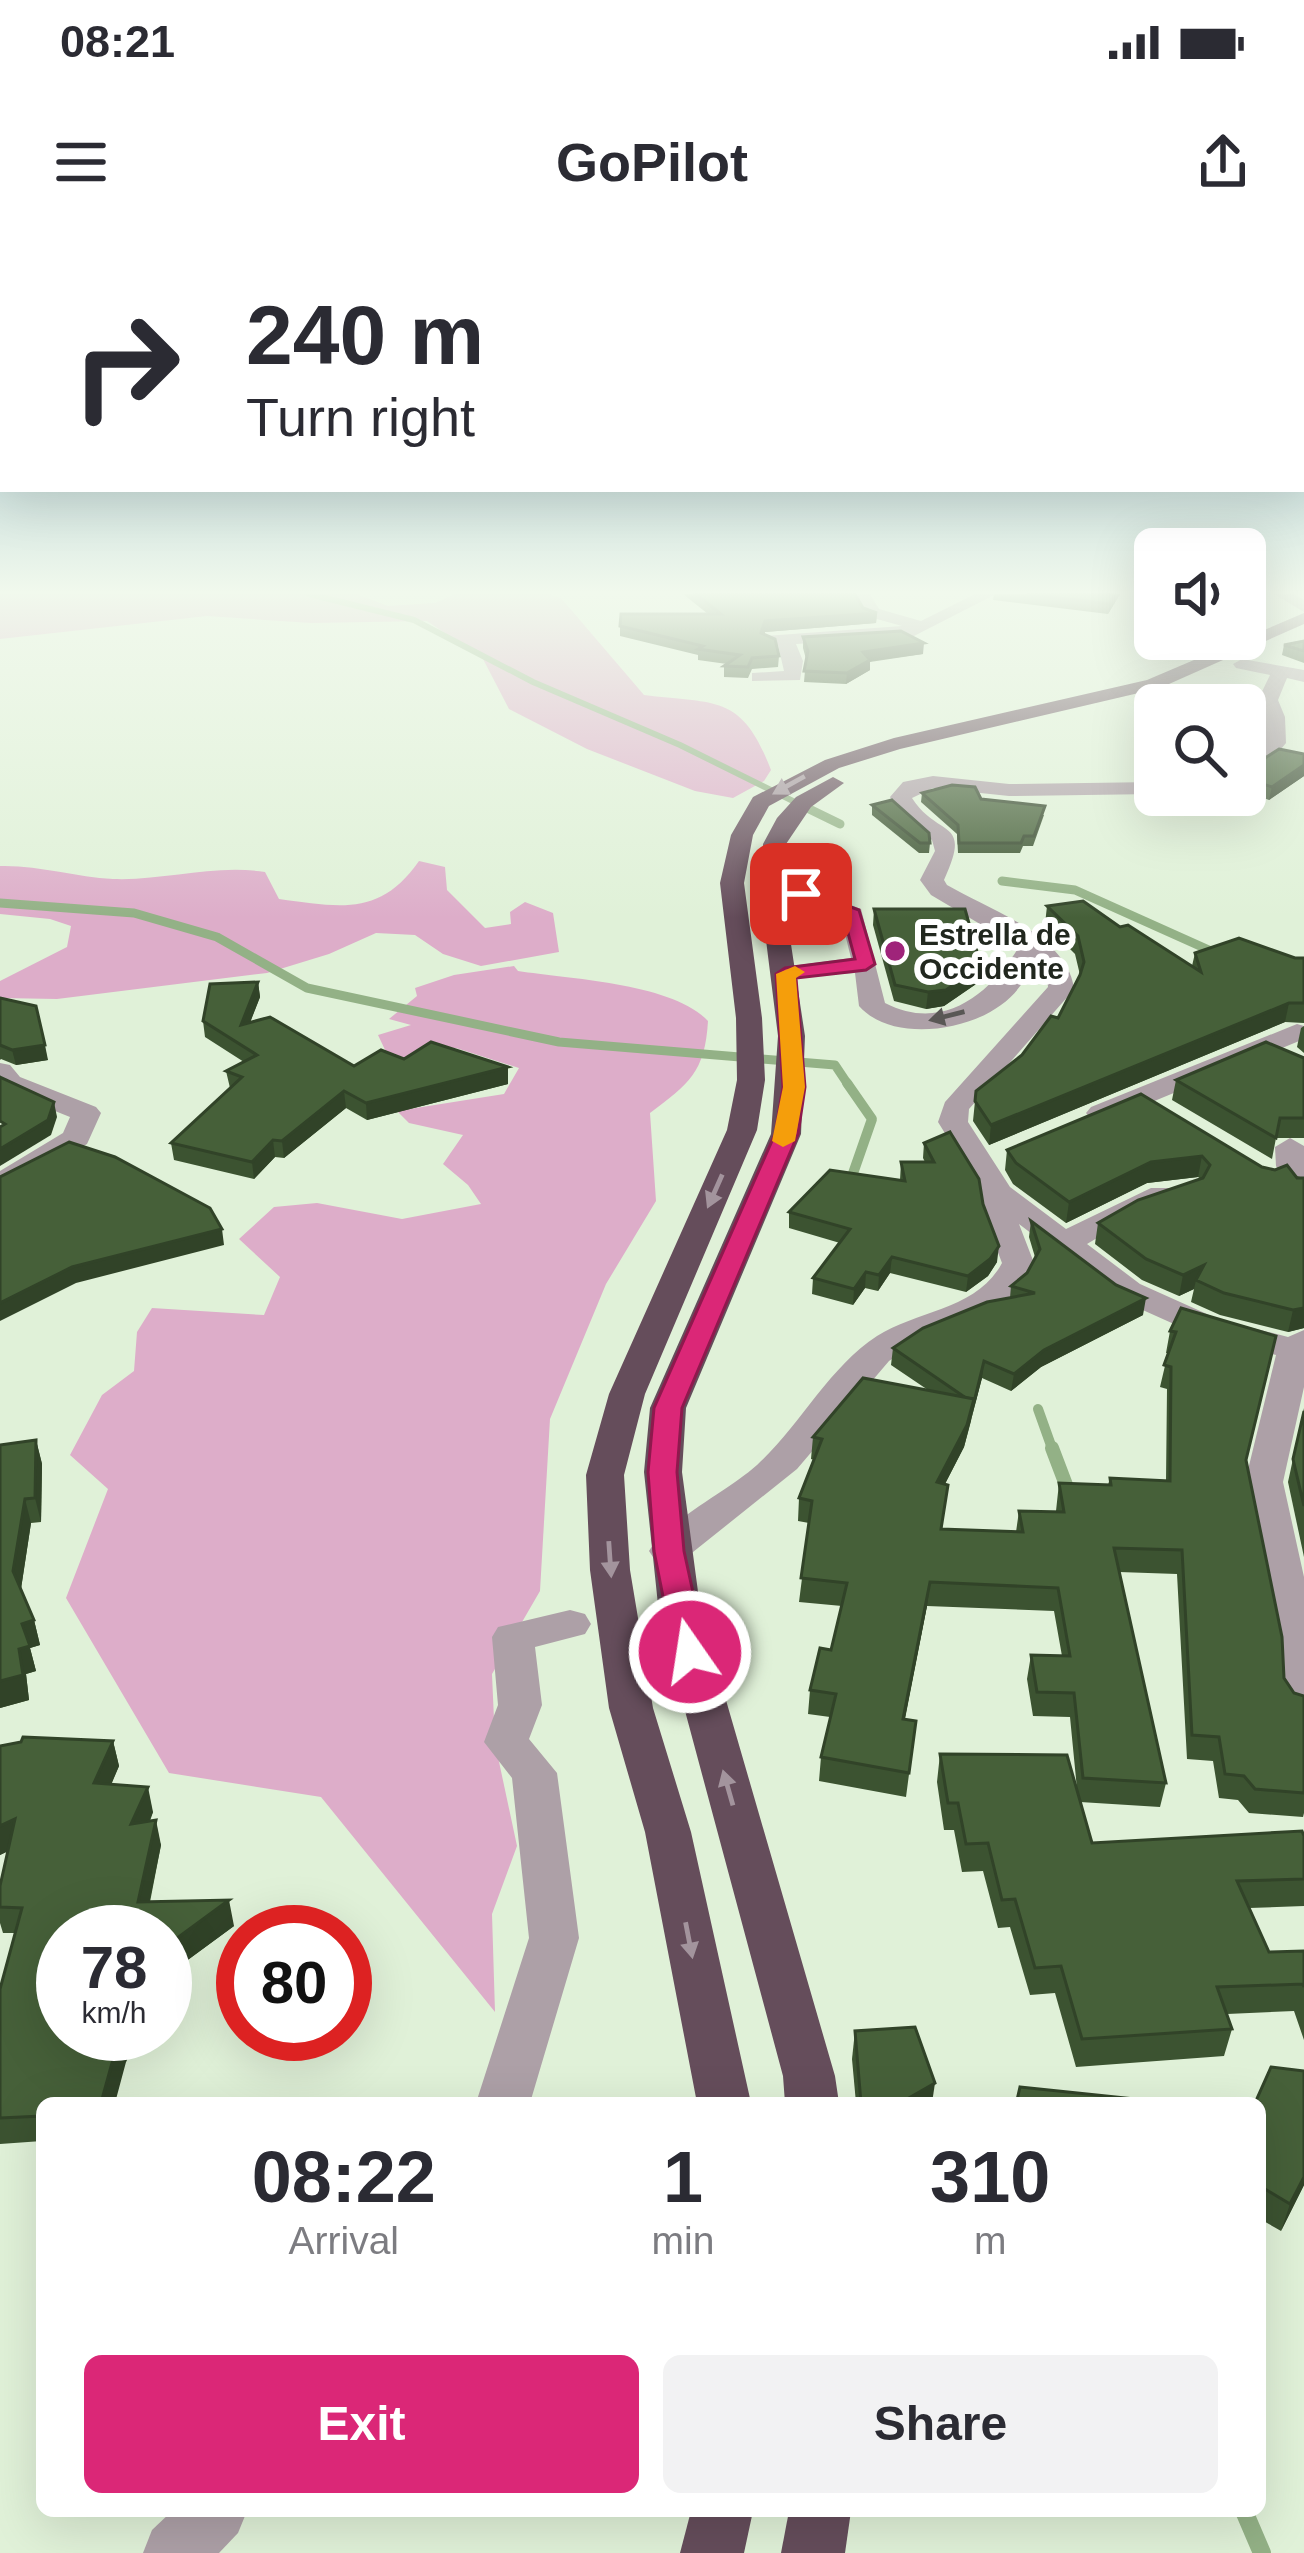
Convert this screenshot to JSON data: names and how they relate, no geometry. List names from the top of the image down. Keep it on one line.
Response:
{"places":["Estrella de Occidente"],"page":{"status":"08:21","header":"GoPilot","turn":["240 m","Turn right"],"speed":"78 km/h","limit":"80","eta":["08:22","Arrival","1","min","310","m"],"buttons":["Exit","Share"]}}
